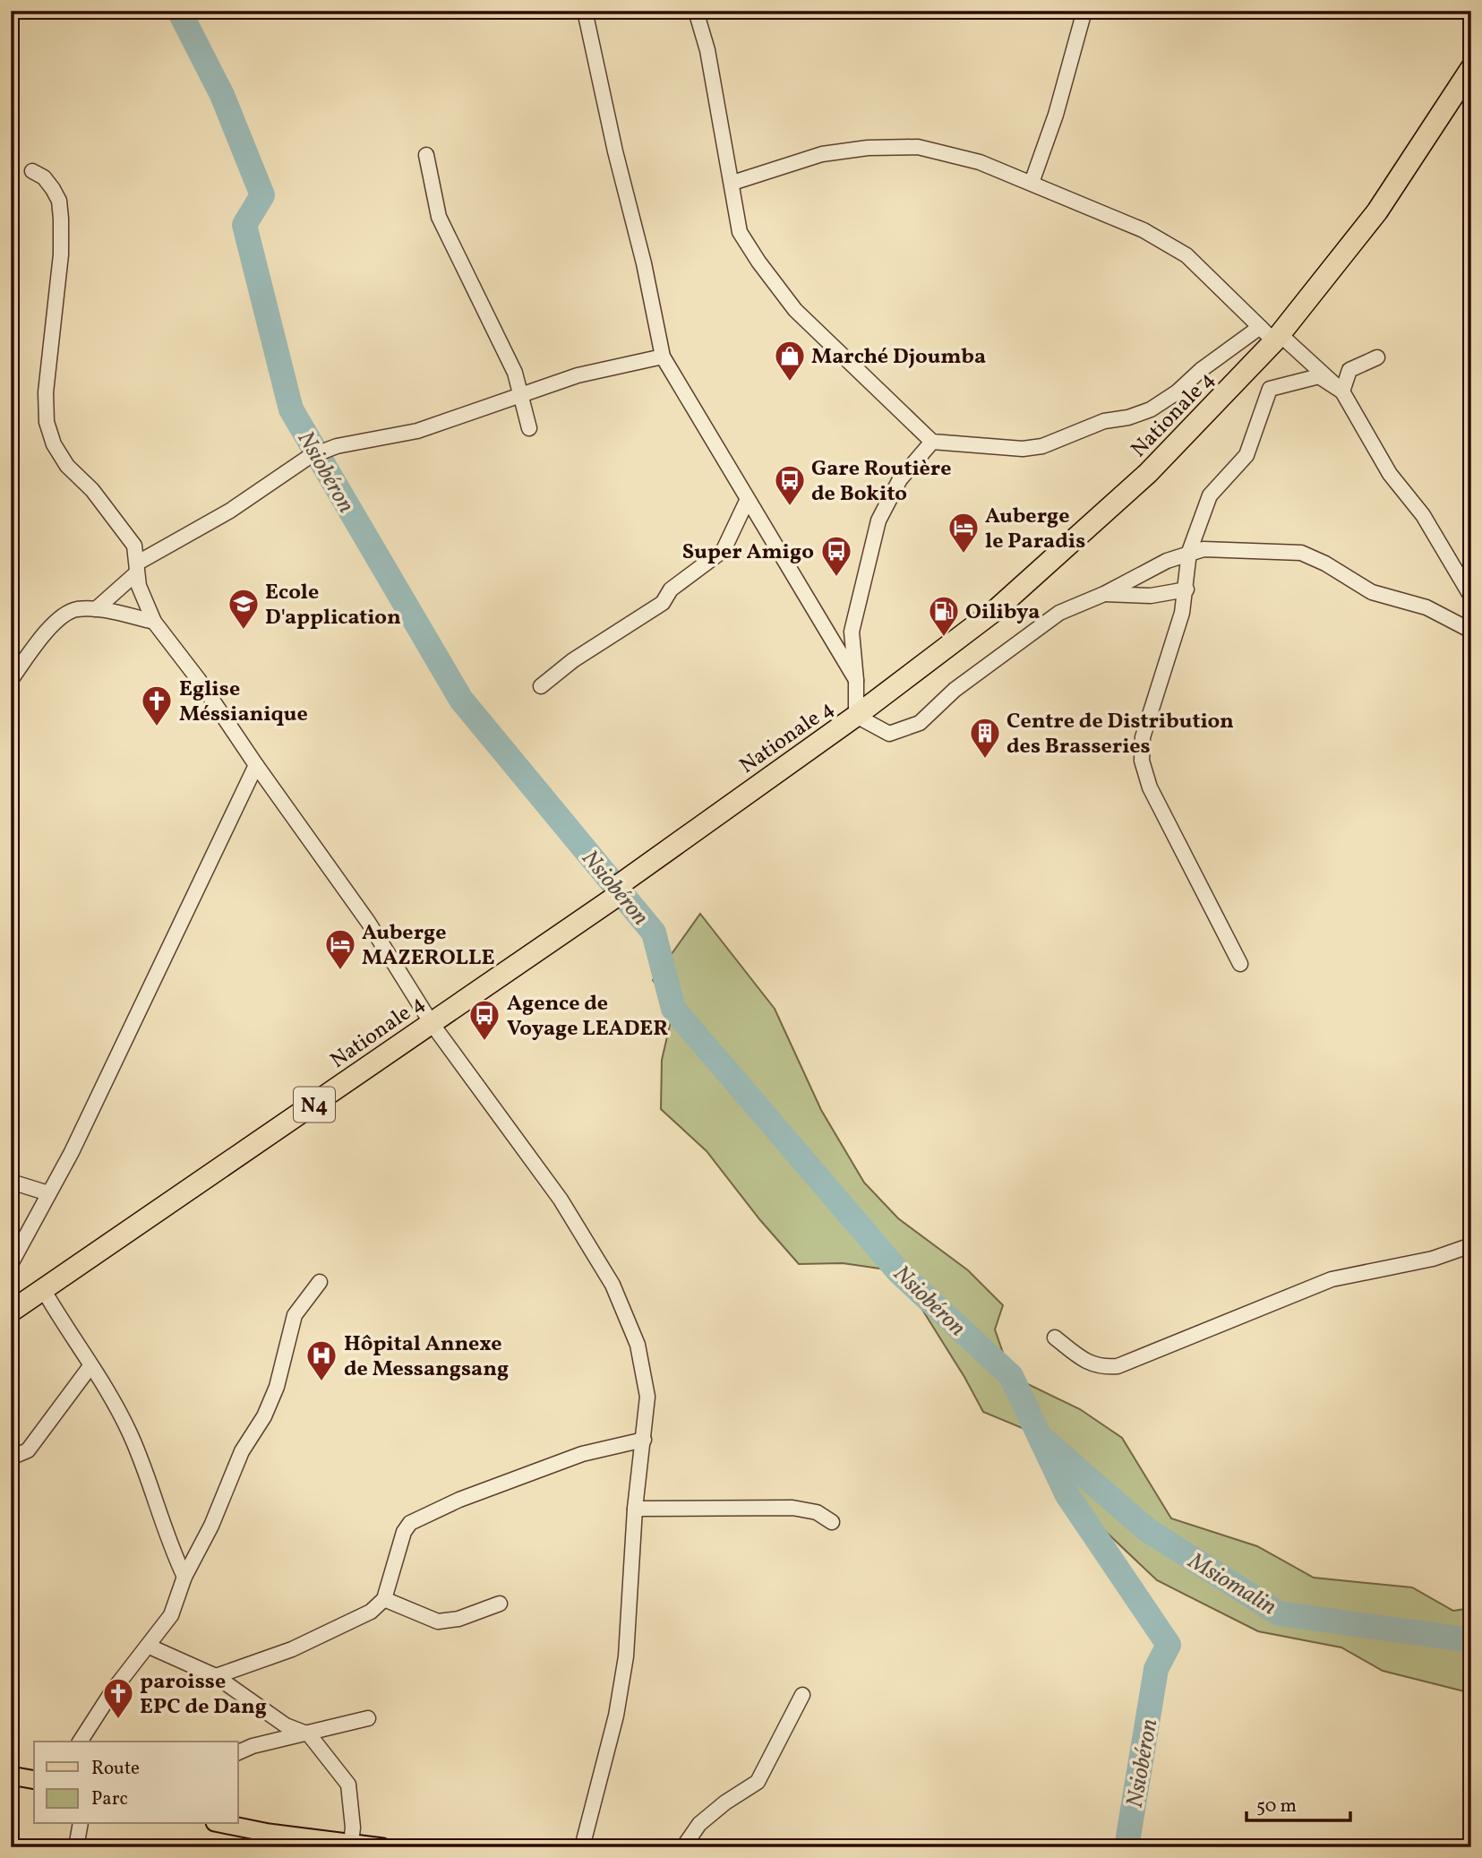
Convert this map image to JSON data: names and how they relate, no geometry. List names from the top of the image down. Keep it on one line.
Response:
{"streets":{"highway":["Nationale 4","N4"]},"water":["Nsiobéron","Msiomalin"],"places":{"shop":["Marché Djoumba"],"bus stop":["Gare Routière de Bokito","Super Amigo","Agence de Voyage LEADER"],"hotel":["Auberge le Paradis","Auberge MAZEROLLE"],"school or university":["Ecole D'application"],"fuel station":["Oilibya"],"church":["Eglise Méssianique","paroisse EPC de Dang"],"building":["Centre de Distribution des Brasseries"],"hospital":["Hôpital Annexe de Messangsang"]},"legend":["Route","Parc"],"scale_bar":"50 m"}
